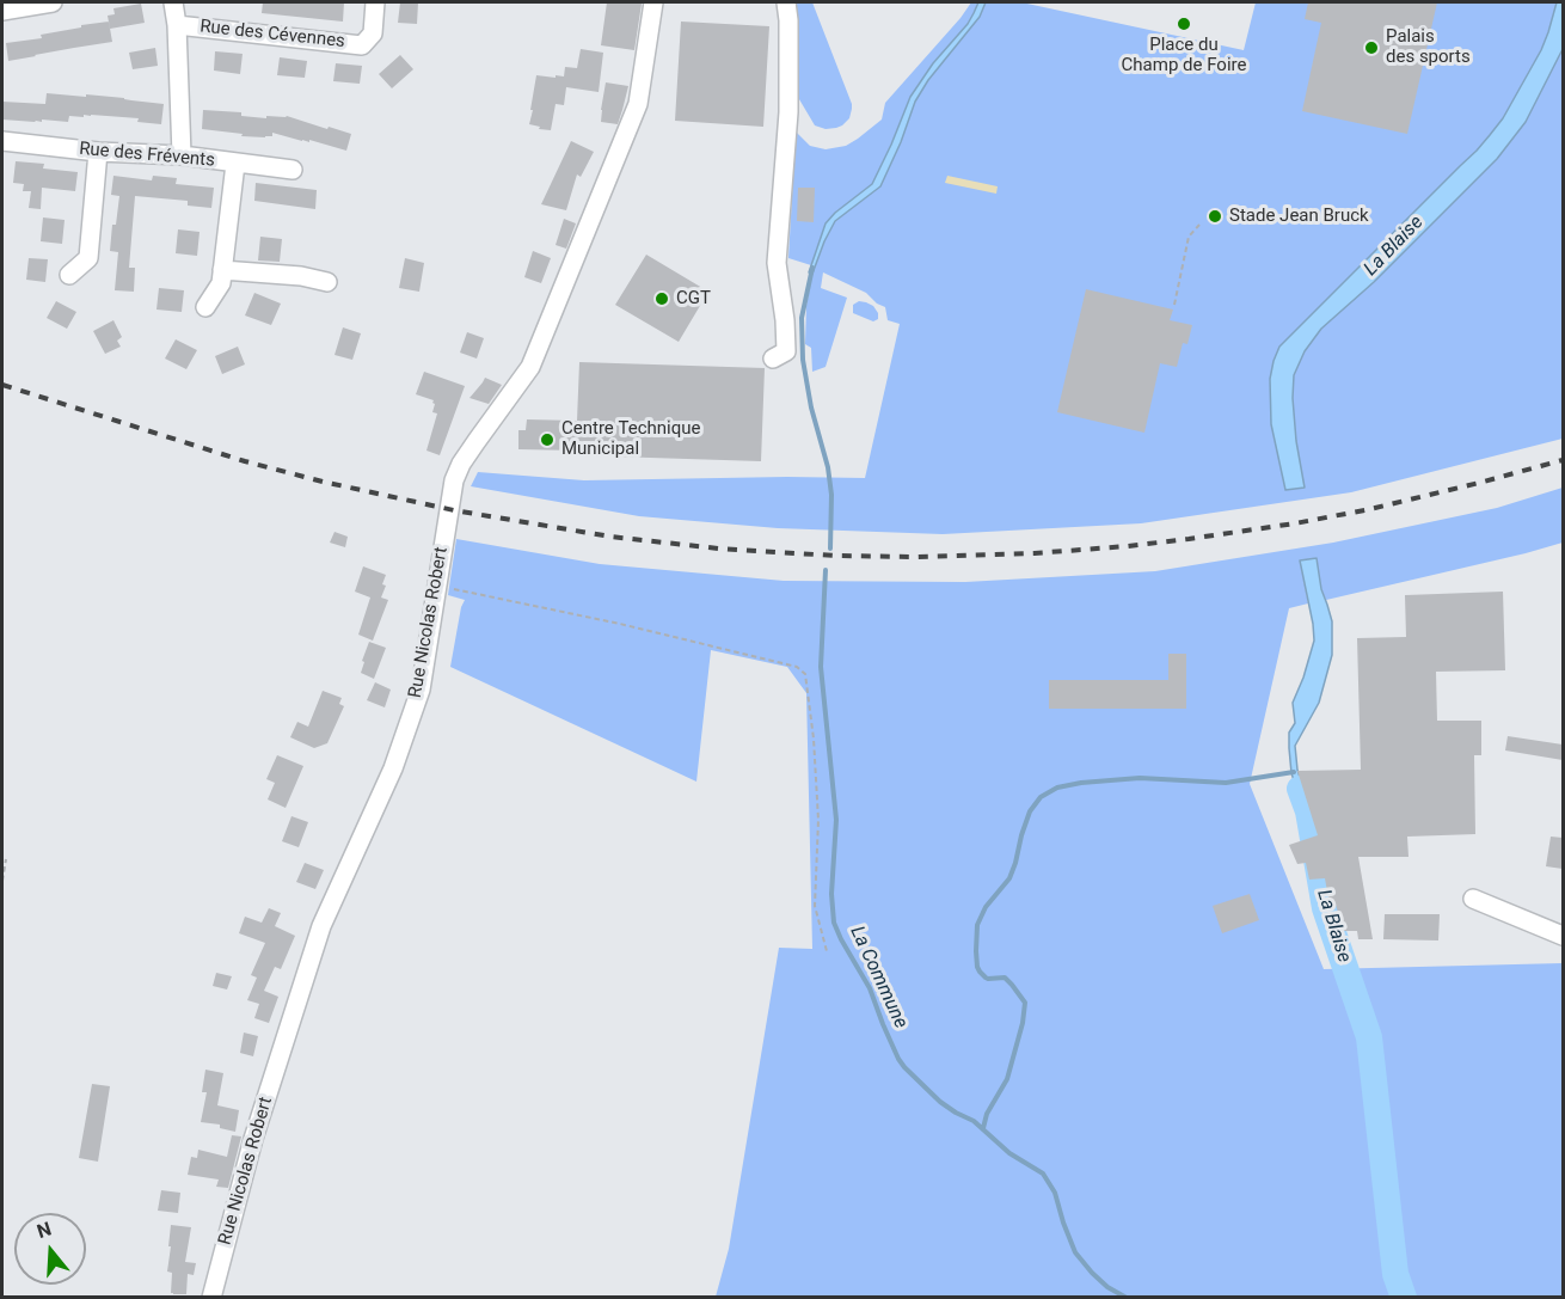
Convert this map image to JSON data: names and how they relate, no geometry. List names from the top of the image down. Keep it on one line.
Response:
{"streets":{"street":["Rue des Cévennes","Rue des Frévents","Rue Nicolas Robert"]},"water":["La Blaise","La Commune"],"places":["Place du Champ de Foire","Palais des sports","Stade Jean Bruck","CGT","Centre Technique Municipal"],"north":"top"}
